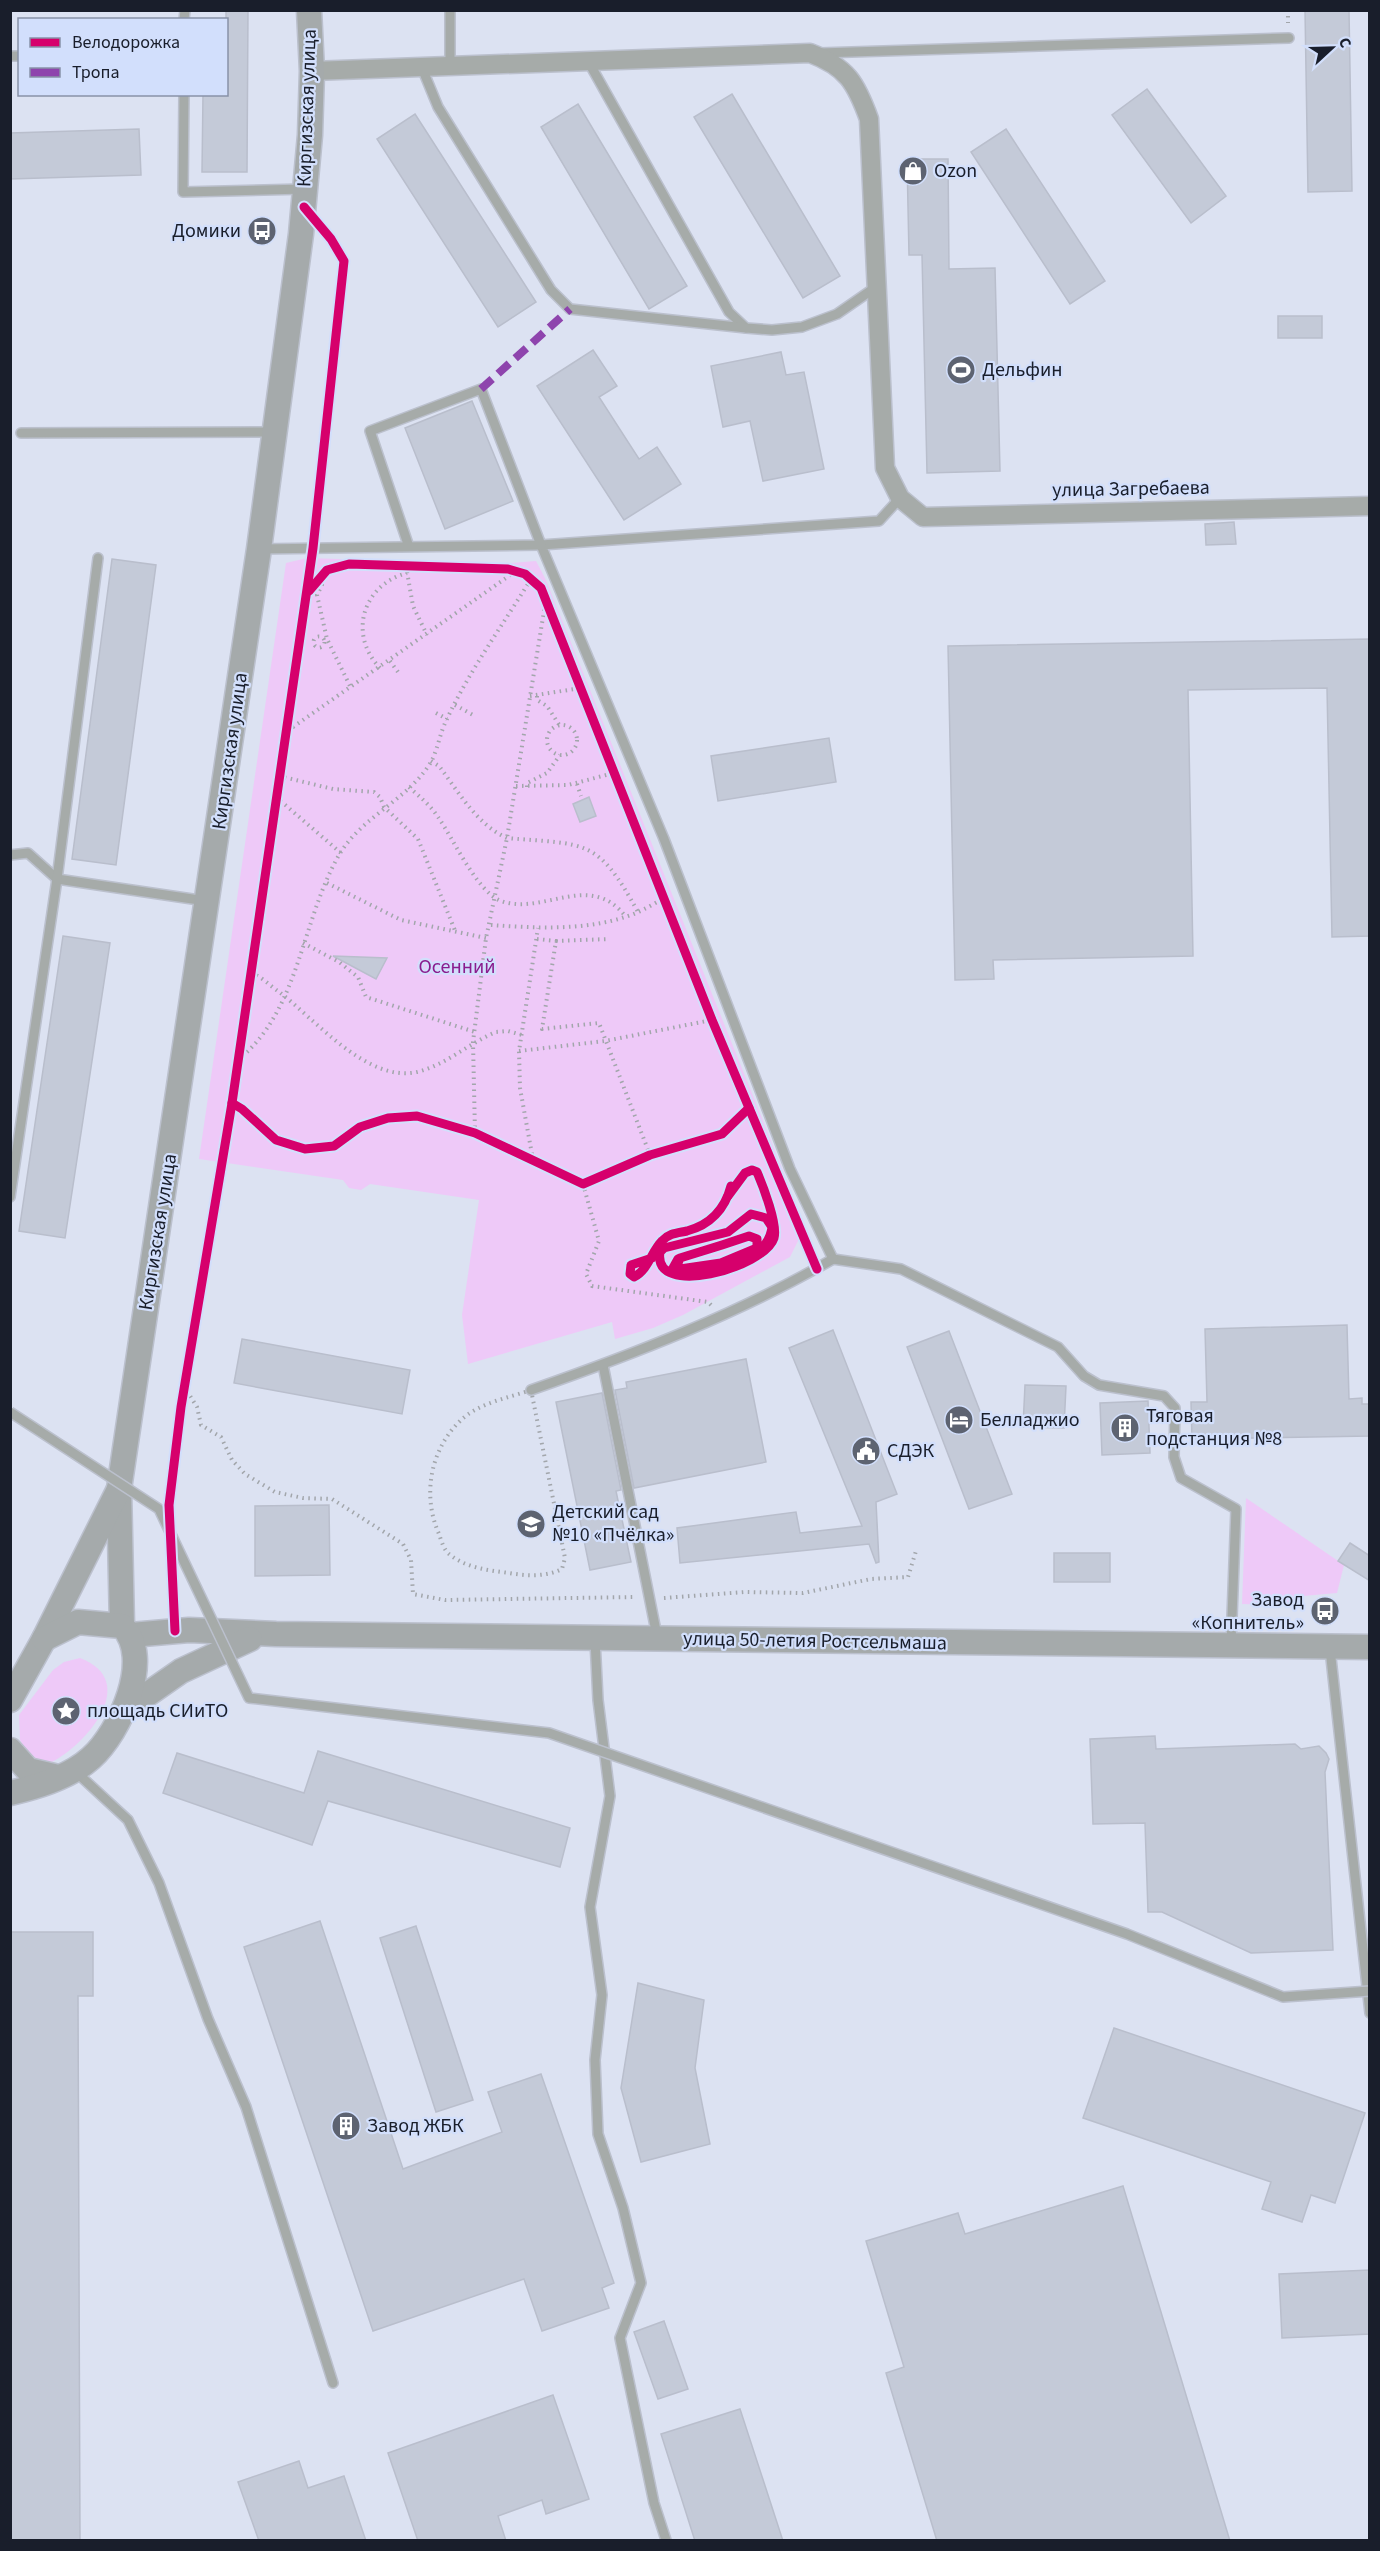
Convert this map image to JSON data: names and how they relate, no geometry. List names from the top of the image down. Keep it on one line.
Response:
{"streets":{"main road":["Киргизская улица","улица 50-летия Ростсельмаша"],"street":["улица Загребаева"]},"parks":["Осенний"],"places":{"shop":["Ozon"],"bus stop":["Домики","Завод «Копнитель»"],"sports":["Дельфин"],"hotel":["Белладжио"],"building":["Тяговая подстанция №8","Завод ЖБК"],"public building":["СДЭК"],"school or university":["Детский сад №10 «Пчёлка»"],"place":["площадь СИиТО"]},"legend":["Велодорожка","Тропа"],"north":"right"}
